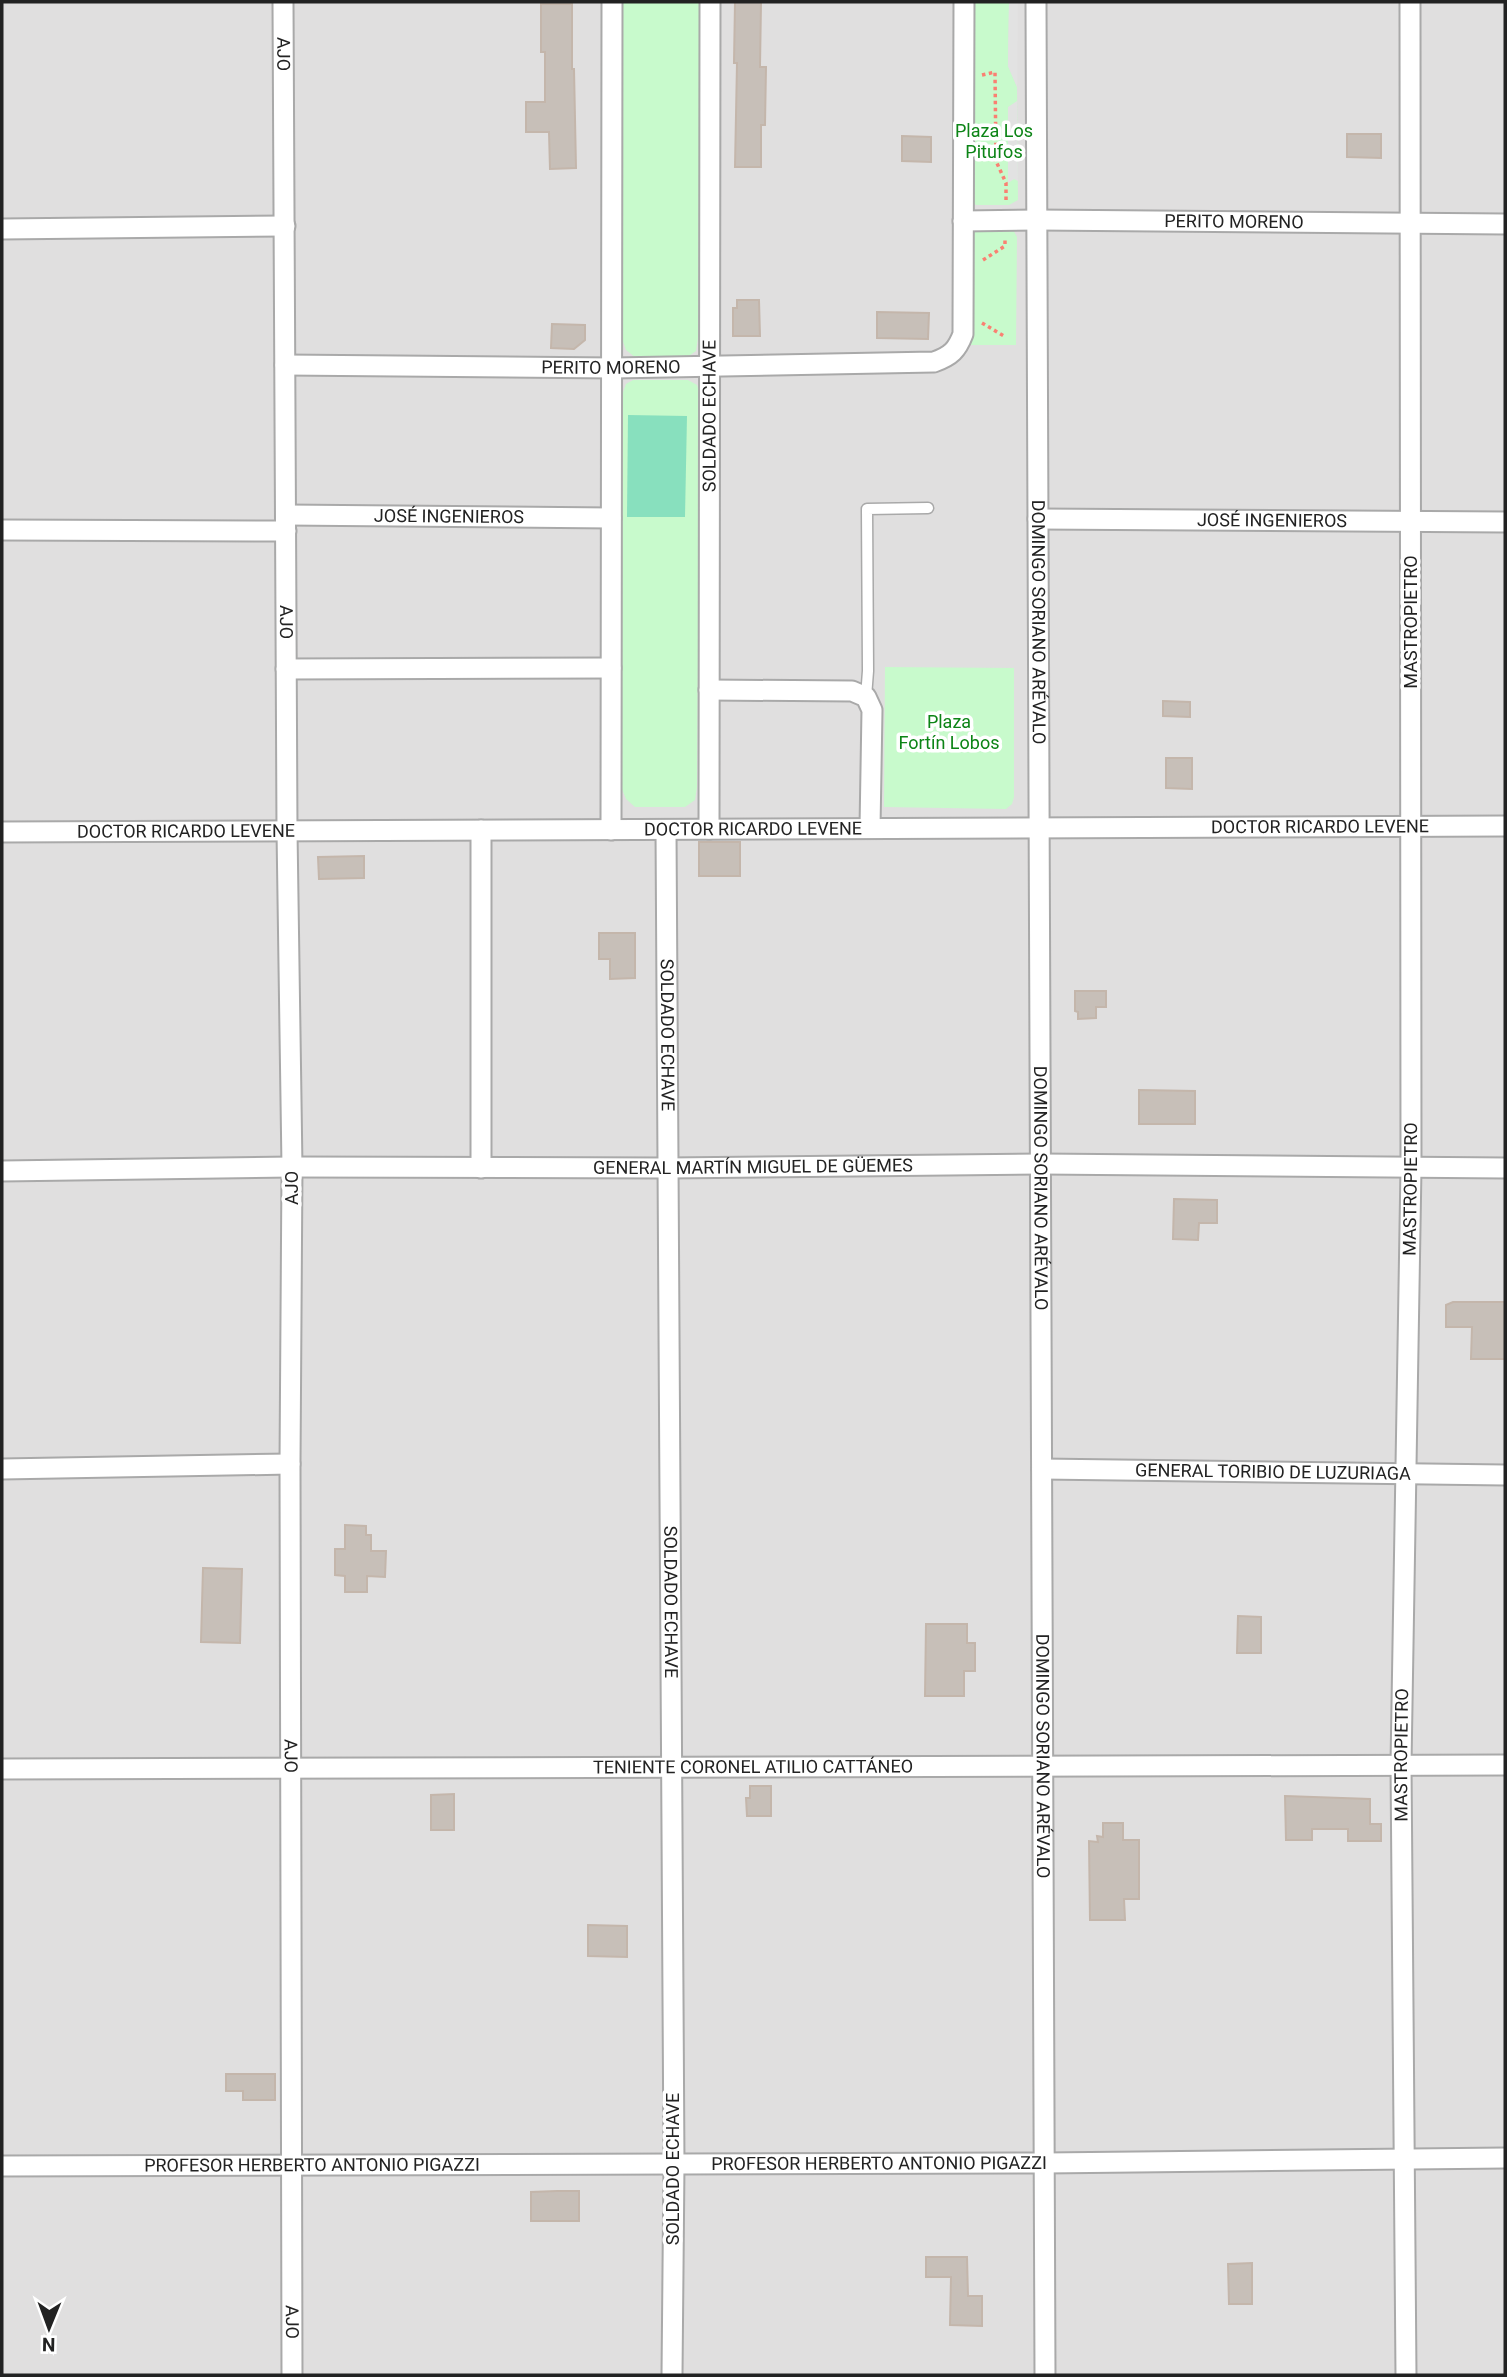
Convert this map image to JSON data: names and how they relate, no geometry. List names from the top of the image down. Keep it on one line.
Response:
{"streets":{"street":["AJO","PERITO MORENO","SOLDADO ECHAVE","JOSÉ INGENIEROS","DOMINGO SORIANO ARÉVALO","MASTROPIETRO","DOCTOR RICARDO LEVENE","GENERAL MARTÍN MIGUEL DE GÜEMES","GENERAL TORIBIO DE LUZURIAGA","TENIENTE CORONEL ATILIO CATTÁNEO","PROFESOR HERBERTO ANTONIO PIGAZZI"]},"crossings":[["AJO","PERITO MORENO"],["AJO","JOSÉ INGENIEROS"],["AJO","DOCTOR RICARDO LEVENE"],["AJO","GENERAL MARTÍN MIGUEL DE GÜEMES"],["AJO","TENIENTE CORONEL ATILIO CATTÁNEO"],["AJO","PROFESOR HERBERTO ANTONIO PIGAZZI"],["PERITO MORENO","SOLDADO ECHAVE"],["PERITO MORENO","DOMINGO SORIANO ARÉVALO"],["PERITO MORENO","MASTROPIETRO"],["SOLDADO ECHAVE","DOCTOR RICARDO LEVENE"],["SOLDADO ECHAVE","GENERAL MARTÍN MIGUEL DE GÜEMES"],["SOLDADO ECHAVE","TENIENTE CORONEL ATILIO CATTÁNEO"],["SOLDADO ECHAVE","PROFESOR HERBERTO ANTONIO PIGAZZI"],["JOSÉ INGENIEROS","DOMINGO SORIANO ARÉVALO"],["JOSÉ INGENIEROS","MASTROPIETRO"],["DOMINGO SORIANO ARÉVALO","DOCTOR RICARDO LEVENE"],["DOMINGO SORIANO ARÉVALO","GENERAL MARTÍN MIGUEL DE GÜEMES"],["DOMINGO SORIANO ARÉVALO","GENERAL TORIBIO DE LUZURIAGA"],["DOMINGO SORIANO ARÉVALO","TENIENTE CORONEL ATILIO CATTÁNEO"],["DOMINGO SORIANO ARÉVALO","PROFESOR HERBERTO ANTONIO PIGAZZI"],["MASTROPIETRO","DOCTOR RICARDO LEVENE"],["MASTROPIETRO","GENERAL MARTÍN MIGUEL DE GÜEMES"],["MASTROPIETRO","GENERAL TORIBIO DE LUZURIAGA"],["MASTROPIETRO","TENIENTE CORONEL ATILIO CATTÁNEO"],["MASTROPIETRO","PROFESOR HERBERTO ANTONIO PIGAZZI"]],"parks":["Plaza Los Pitufos","Plaza Fortín Lobos"],"north":"bottom"}
